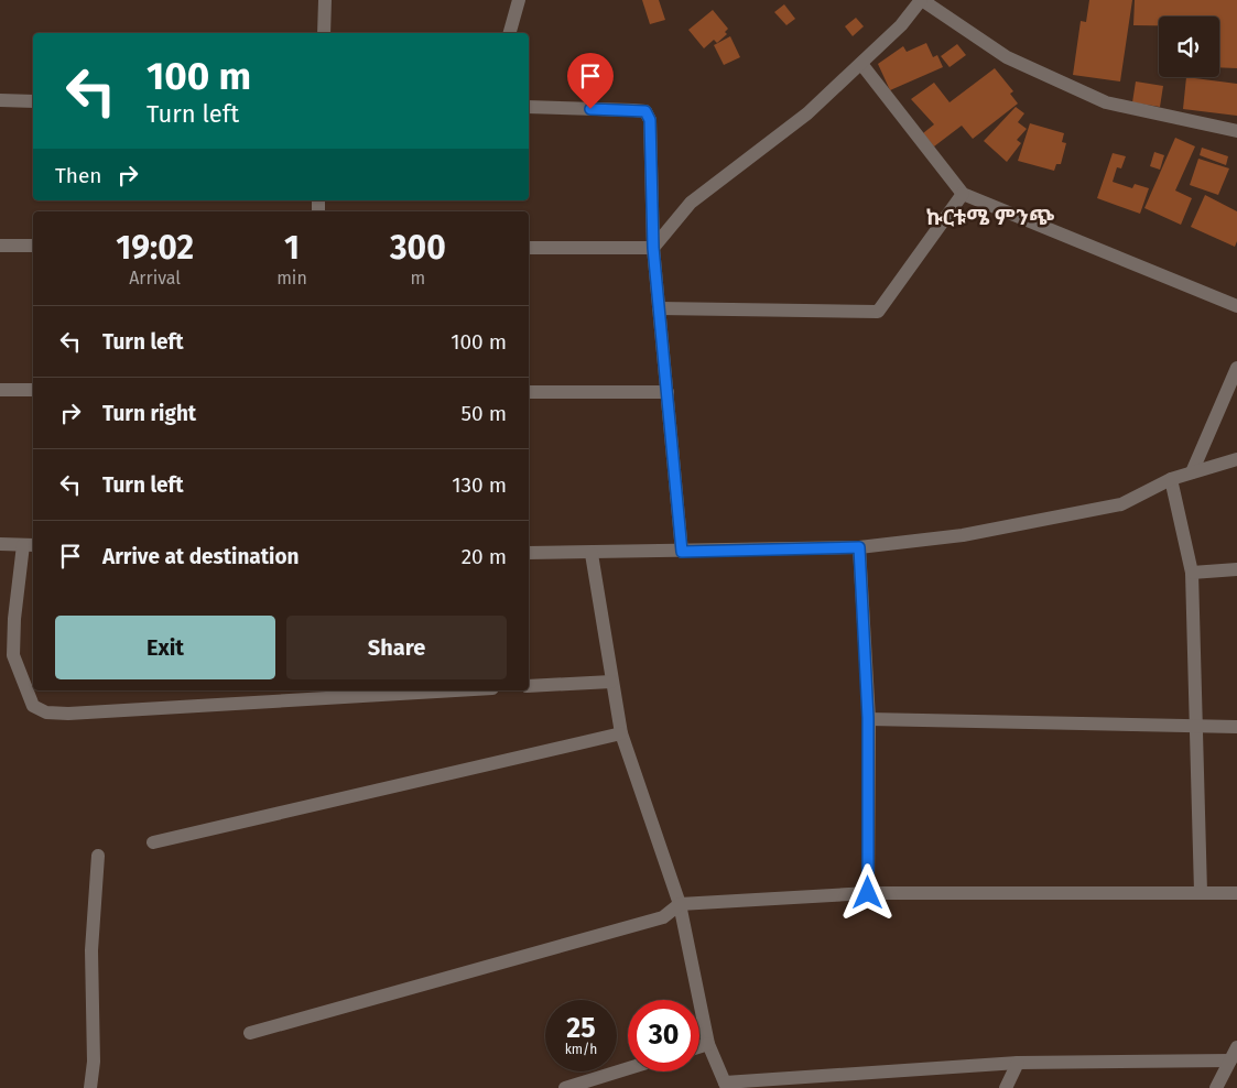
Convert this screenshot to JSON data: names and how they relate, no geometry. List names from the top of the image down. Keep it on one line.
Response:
{"districts":["ኩርቱሜ ምንጭ"],"page":{"turn":["100 m","Turn left"],"then":"Then","eta":["19:02","Arrival","1","min","300","m"],"list":[{"name":"Turn left","value":"100 m"},{"name":"Turn right","value":"50 m"},{"name":"Turn left","value":"130 m"},{"name":"Arrive at destination","value":"20 m"}],"buttons":["Exit","Share"],"speed":"25 km/h","limit":"30"}}
